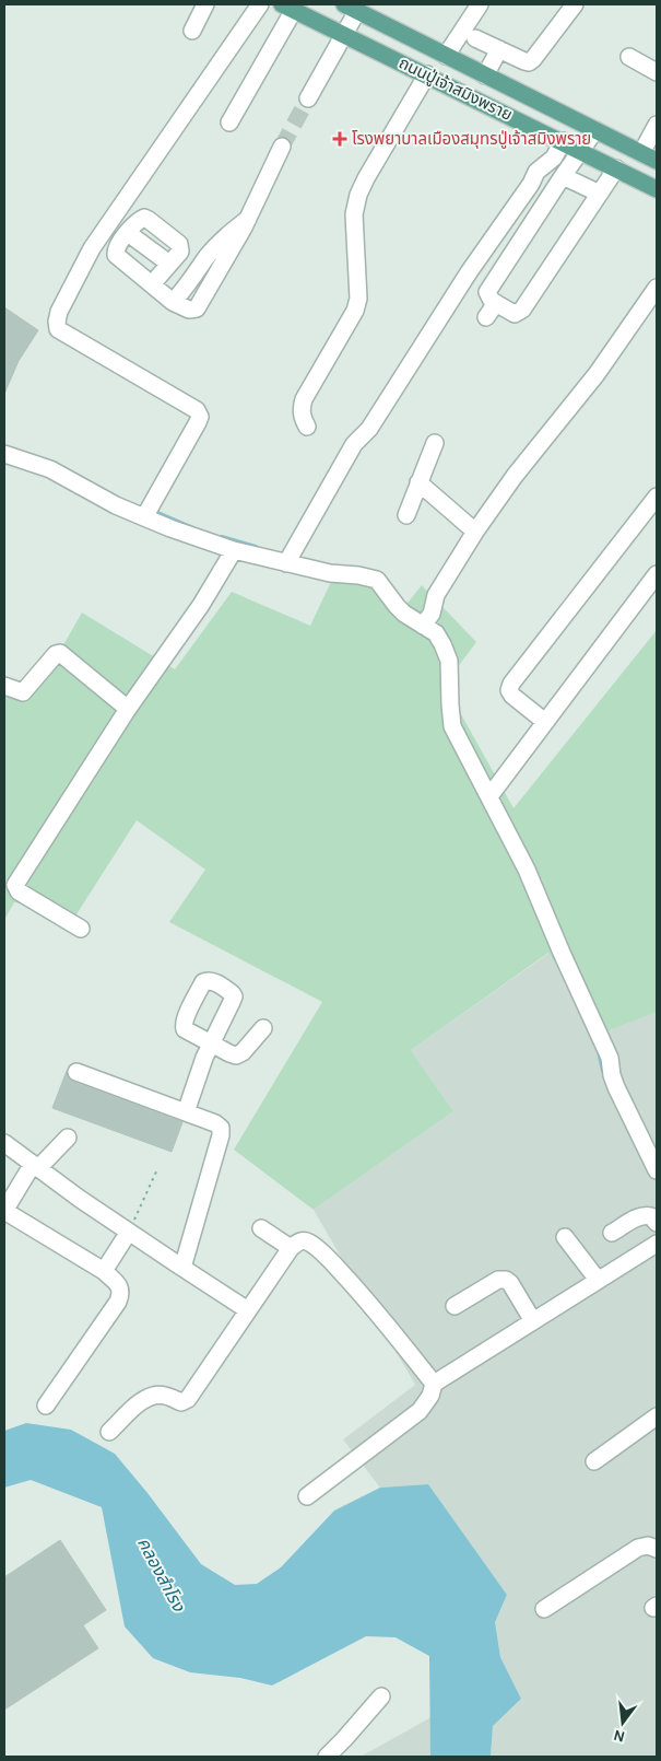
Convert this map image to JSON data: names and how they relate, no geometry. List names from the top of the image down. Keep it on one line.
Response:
{"streets":{"main road":["ถนนปู่เจ้าสมิงพราย"]},"water":["คลองสำโรง"],"places":{"health":["โรงพยาบาลเมืองสมุทรปู่เจ้าสมิงพราย"]},"north":"bottom"}
